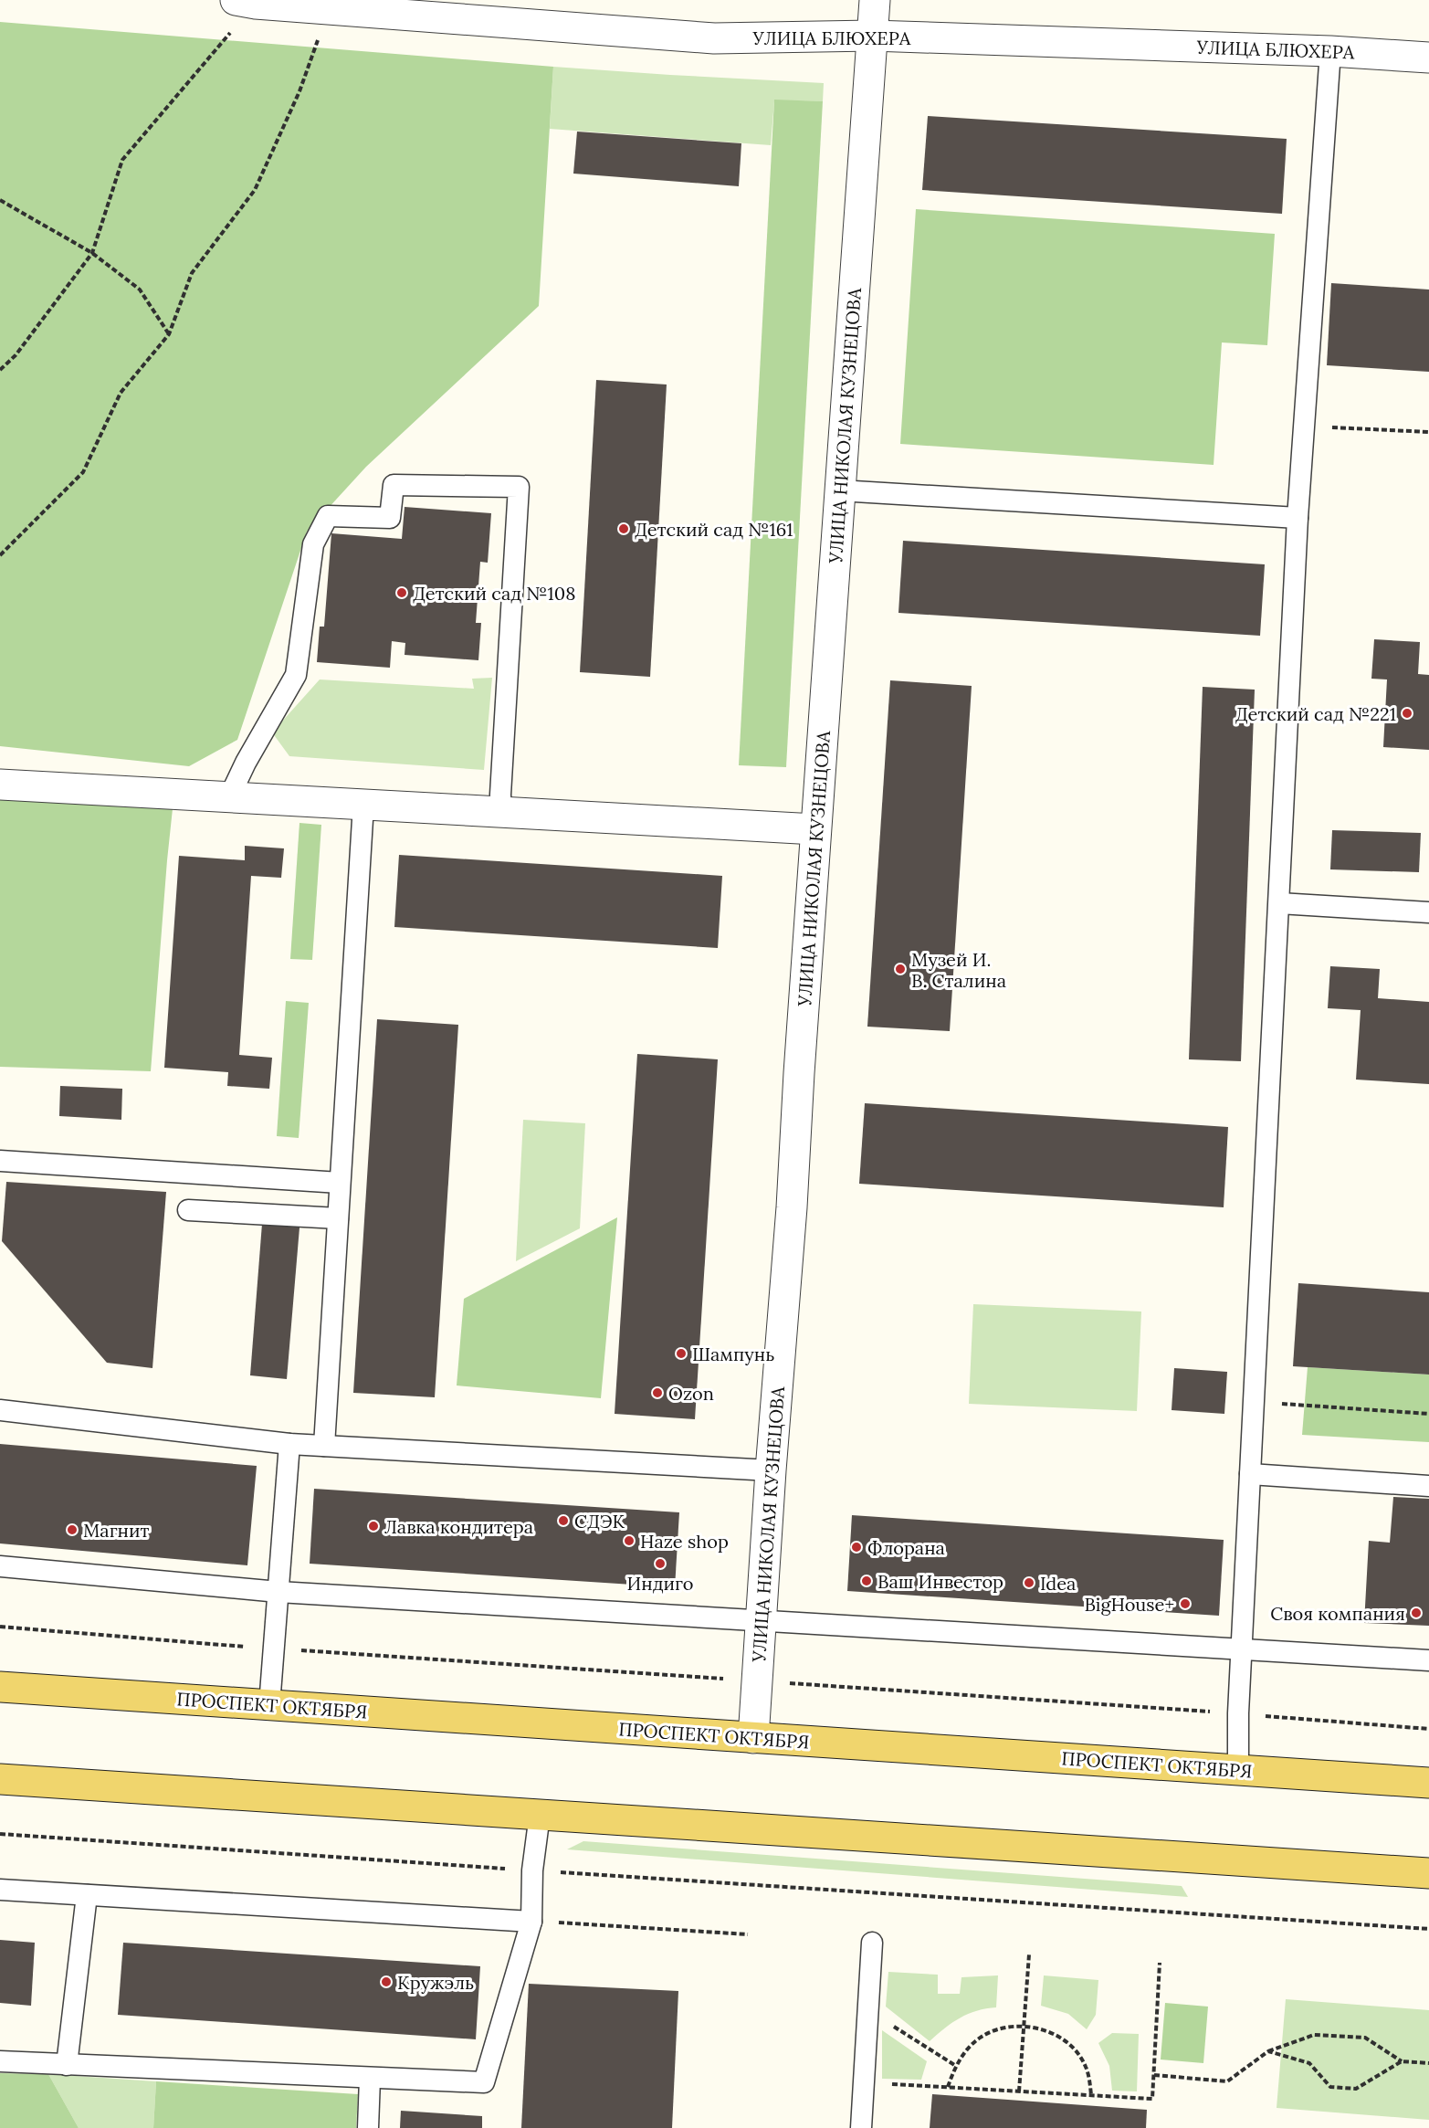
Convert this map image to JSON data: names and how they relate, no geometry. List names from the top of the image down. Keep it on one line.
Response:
{"streets":{"main road":["ПРОСПЕКТ ОКТЯБРЯ"],"street":["УЛИЦА БЛЮХЕРА","УЛИЦА НИКОЛАЯ КУЗНЕЦОВА"]},"crossings":[["УЛИЦА БЛЮХЕРА","УЛИЦА НИКОЛАЯ КУЗНЕЦОВА"],["УЛИЦА НИКОЛАЯ КУЗНЕЦОВА","ПРОСПЕКТ ОКТЯБРЯ"]],"places":["Детский сад №161","Детский сад №108","Детский сад №221","Музей И. В. Сталина","Шампунь","Ozon","СДЭК","Лавка кондитера","Магнит","Haze shop","Флорана","Индиго","Ваш Инвестор","Idea","BigHouse+","Своя компания","Кружэль"]}
